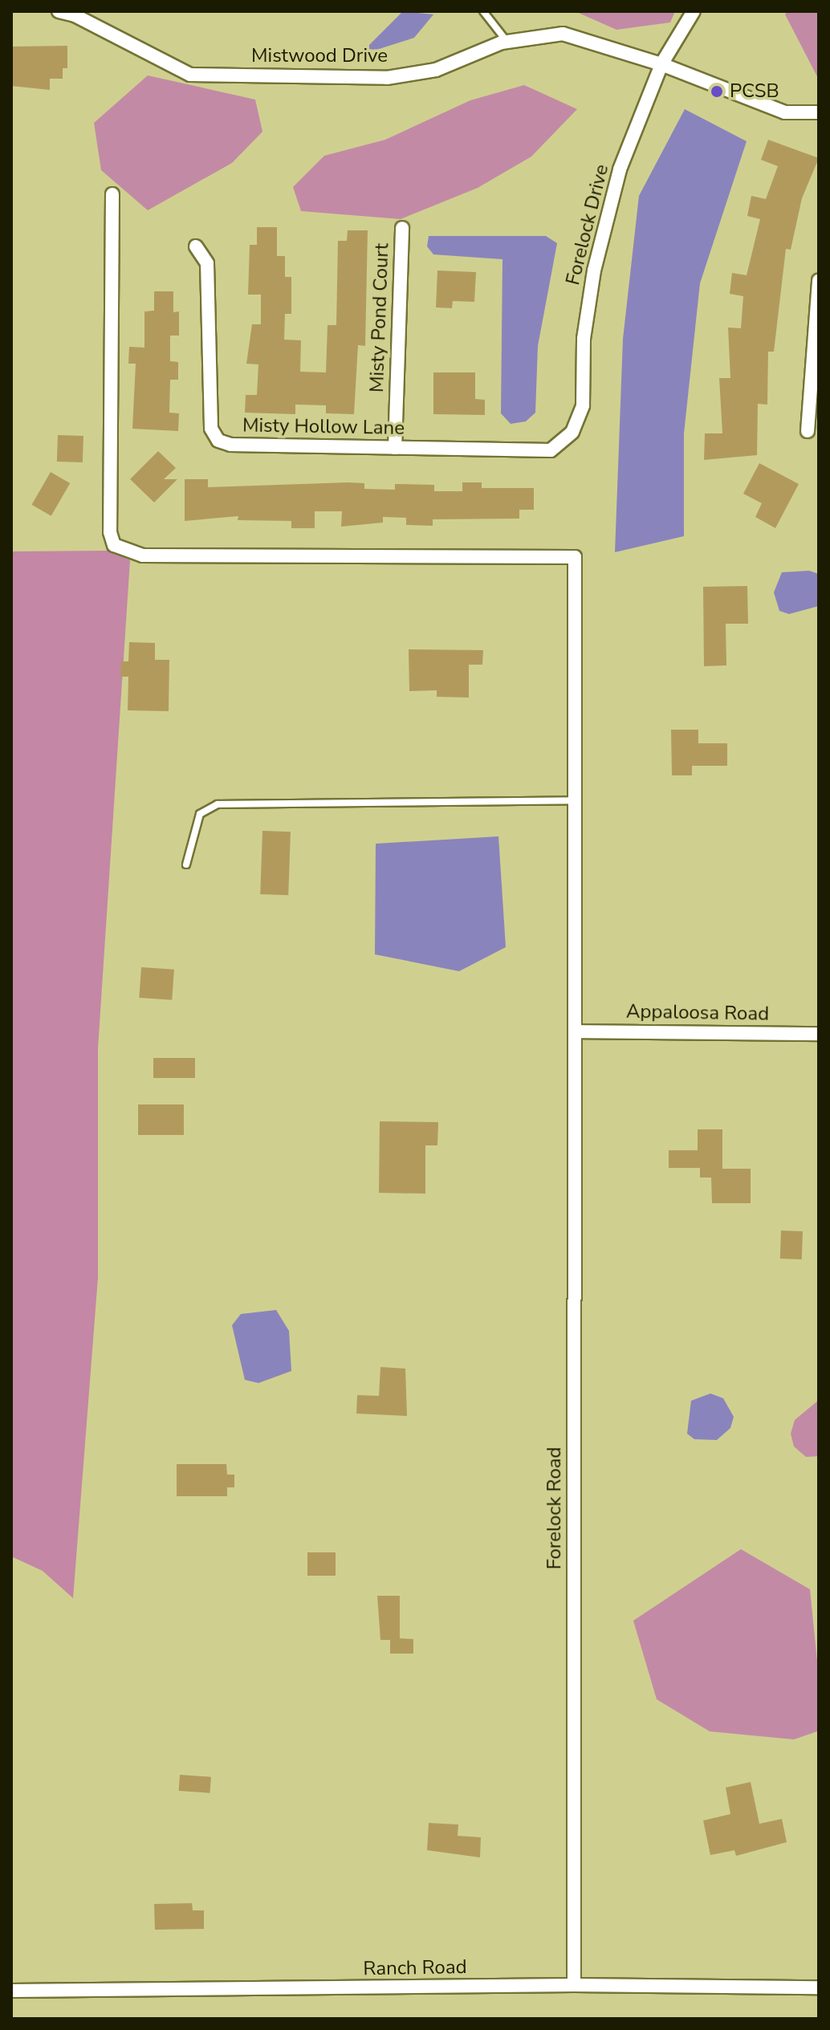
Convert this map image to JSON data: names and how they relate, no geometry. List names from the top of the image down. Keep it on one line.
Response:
{"streets":{"street":["Mistwood Drive","Forelock Drive","Misty Pond Court","Misty Hollow Lane","Appaloosa Road","Forelock Road","Ranch Road"]},"crossings":[["Mistwood Drive","Forelock Drive"],["Forelock Drive","Misty Hollow Lane"],["Misty Pond Court","Misty Hollow Lane"],["Appaloosa Road","Forelock Road"],["Forelock Road","Ranch Road"]],"places":["PCSB"]}
